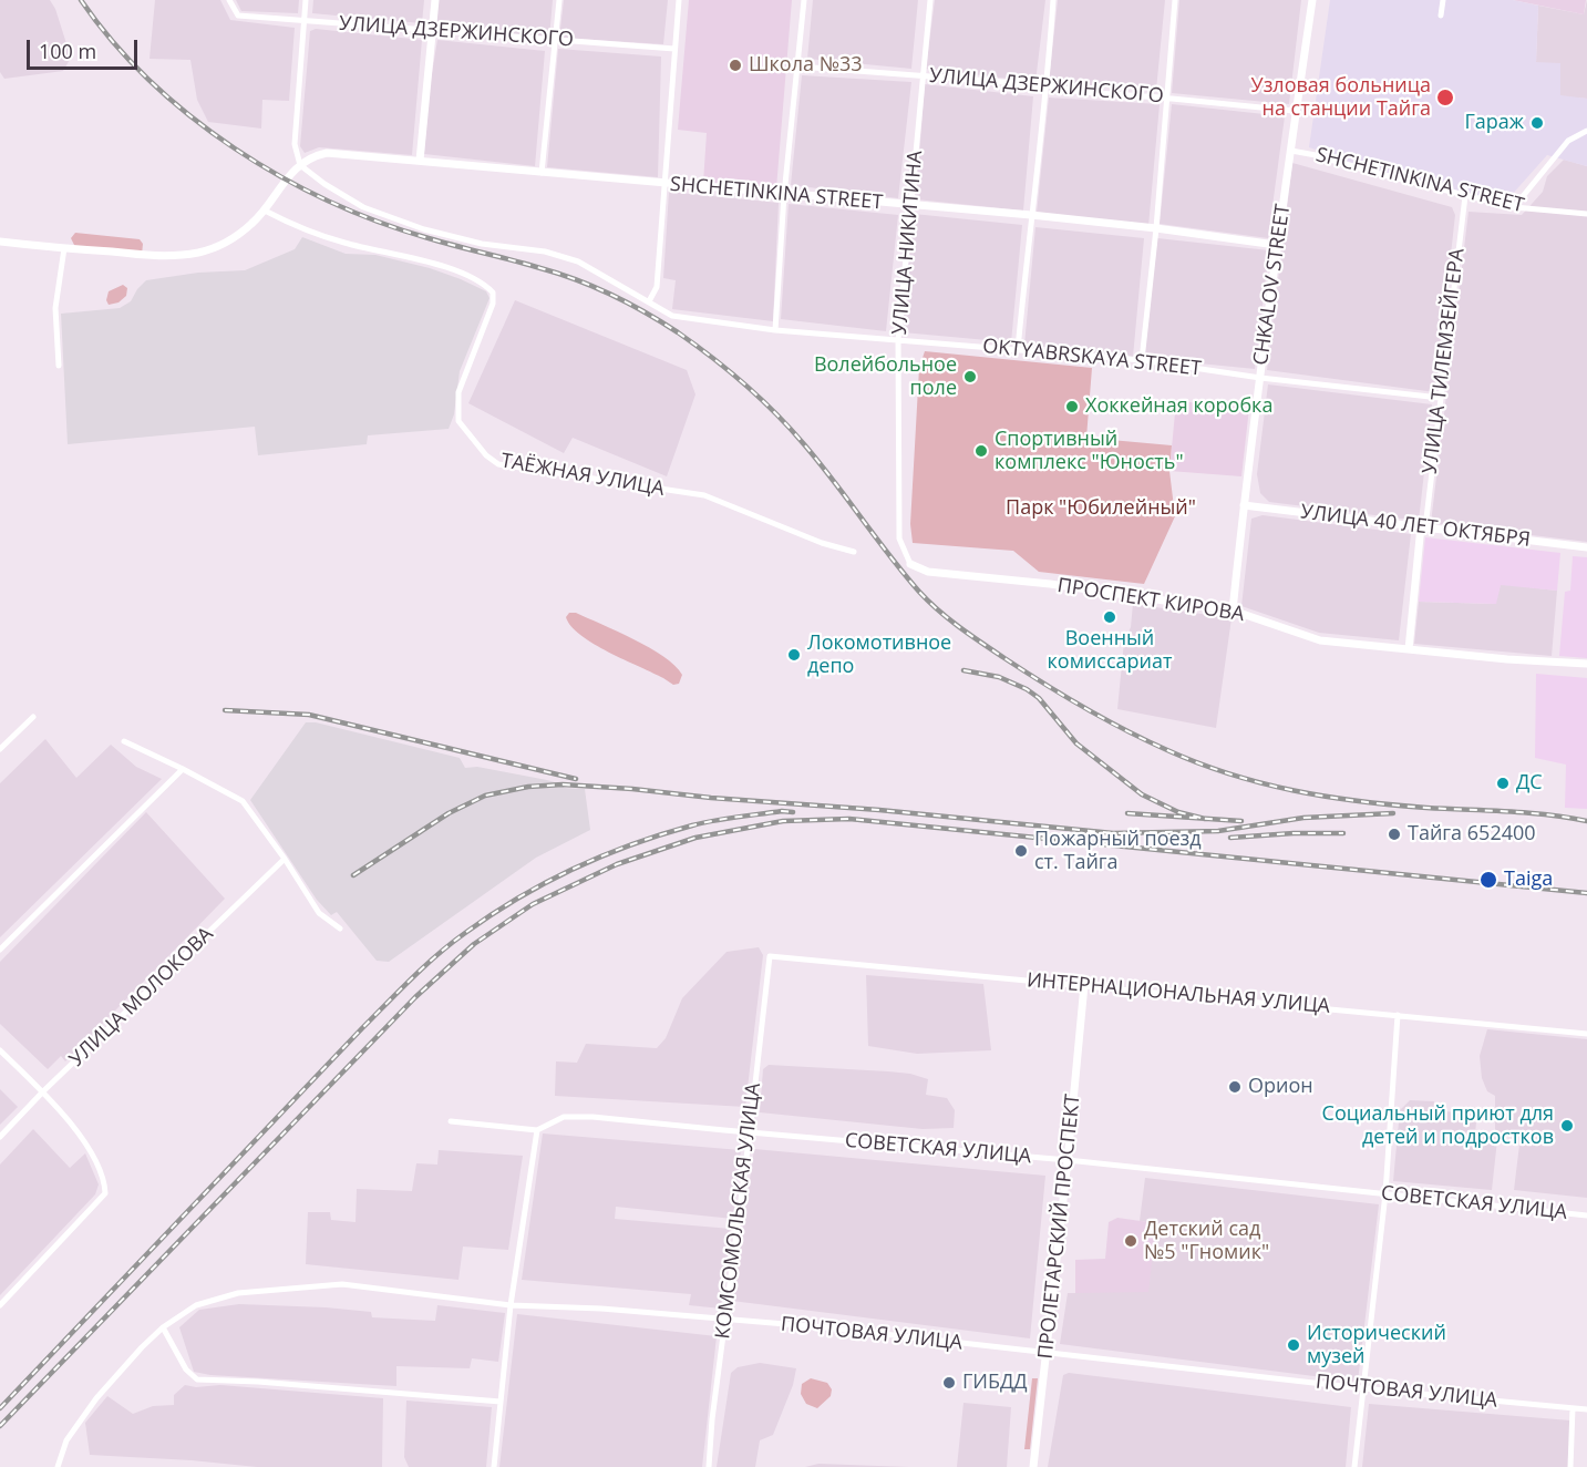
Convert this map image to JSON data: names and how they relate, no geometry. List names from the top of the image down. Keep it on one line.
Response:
{"streets":{"street":["УЛИЦА ДЗЕРЖИНСКОГО","SHCHETINKINA STREET","УЛИЦА НИКИТИНА","CHKALOV STREET","OKTYABRSKAYA STREET","УЛИЦА ТИЛЕМЗЕЙГЕРА","ТАЁЖНАЯ УЛИЦА","УЛИЦА 40 ЛЕТ ОКТЯБРЯ","ПРОСПЕКТ КИРОВА","ИНТЕРНАЦИОНАЛЬНАЯ УЛИЦА","УЛИЦА МОЛОКОВА","СОВЕТСКАЯ УЛИЦА","КОМСОМОЛЬСКАЯ УЛИЦА","ПРОЛЕТАРСКИЙ ПРОСПЕКТ","ПОЧТОВАЯ УЛИЦА"]},"crossings":[["УЛИЦА ДЗЕРЖИНСКОГО","УЛИЦА НИКИТИНА"],["УЛИЦА ДЗЕРЖИНСКОГО","CHKALOV STREET"],["SHCHETINKINA STREET","УЛИЦА НИКИТИНА"],["SHCHETINKINA STREET","CHKALOV STREET"],["SHCHETINKINA STREET","OKTYABRSKAYA STREET"],["SHCHETINKINA STREET","УЛИЦА ТИЛЕМЗЕЙГЕРА"],["SHCHETINKINA STREET","ТАЁЖНАЯ УЛИЦА"],["УЛИЦА НИКИТИНА","OKTYABRSKAYA STREET"],["УЛИЦА НИКИТИНА","ПРОСПЕКТ КИРОВА"],["CHKALOV STREET","OKTYABRSKAYA STREET"],["CHKALOV STREET","УЛИЦА 40 ЛЕТ ОКТЯБРЯ"],["CHKALOV STREET","ПРОСПЕКТ КИРОВА"],["OKTYABRSKAYA STREET","УЛИЦА ТИЛЕМЗЕЙГЕРА"],["УЛИЦА ТИЛЕМЗЕЙГЕРА","УЛИЦА 40 ЛЕТ ОКТЯБРЯ"],["УЛИЦА ТИЛЕМЗЕЙГЕРА","ПРОСПЕКТ КИРОВА"],["ИНТЕРНАЦИОНАЛЬНАЯ УЛИЦА","КОМСОМОЛЬСКАЯ УЛИЦА"],["ИНТЕРНАЦИОНАЛЬНАЯ УЛИЦА","ПРОЛЕТАРСКИЙ ПРОСПЕКТ"],["СОВЕТСКАЯ УЛИЦА","КОМСОМОЛЬСКАЯ УЛИЦА"],["СОВЕТСКАЯ УЛИЦА","ПРОЛЕТАРСКИЙ ПРОСПЕКТ"],["КОМСОМОЛЬСКАЯ УЛИЦА","ПОЧТОВАЯ УЛИЦА"],["ПРОЛЕТАРСКИЙ ПРОСПЕКТ","ПОЧТОВАЯ УЛИЦА"]],"parks":["Парк \"Юбилейный\""],"places":["Школа №33","Узловая больница на станции Тайга","Гараж","Волейбольное поле","Хоккейная коробка","Спортивный комплекс \"Юность\"","Военный комиссариат","Локомотивное депо","ДС","Тайга 652400","Пожарный поезд ст. Тайга","Taiga","Орион","Социальный приют для детей и подростков","Детский сад №5 \"Гномик\"","Исторический музей","ГИБДД"],"scale_bar":"100 m"}
